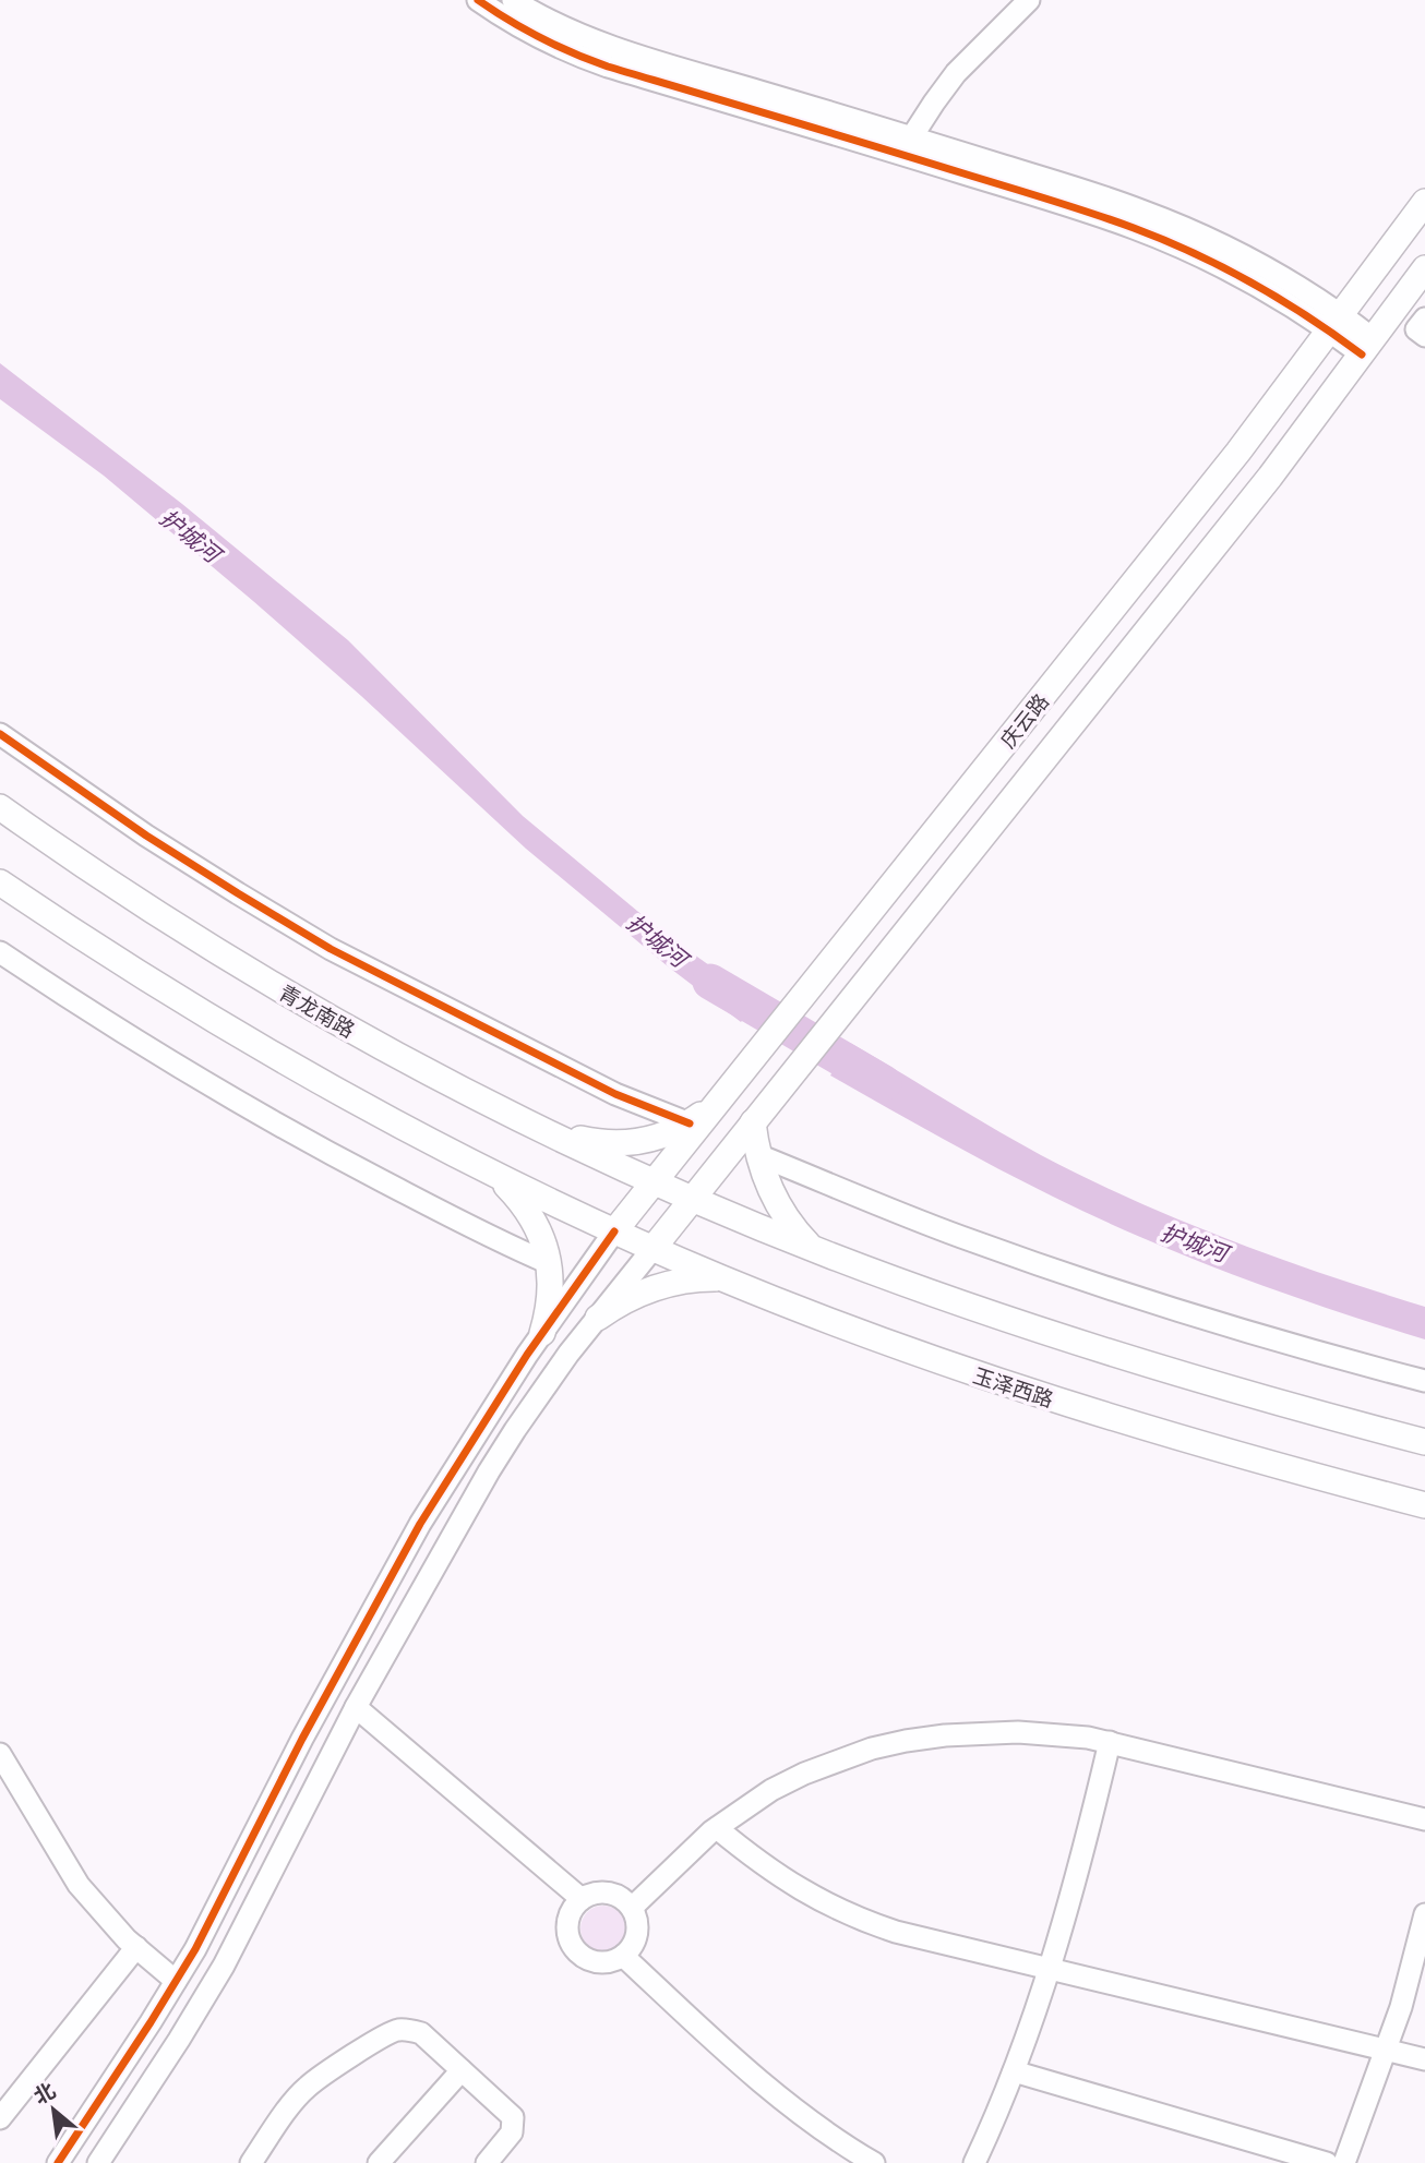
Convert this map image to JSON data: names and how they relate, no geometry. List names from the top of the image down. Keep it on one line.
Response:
{"streets":{"main road":["庆云路","青龙南路","玉泽西路"]},"crossings":[["庆云路","青龙南路"],["庆云路","玉泽西路"]],"water":["护城河"],"north":"top left"}
